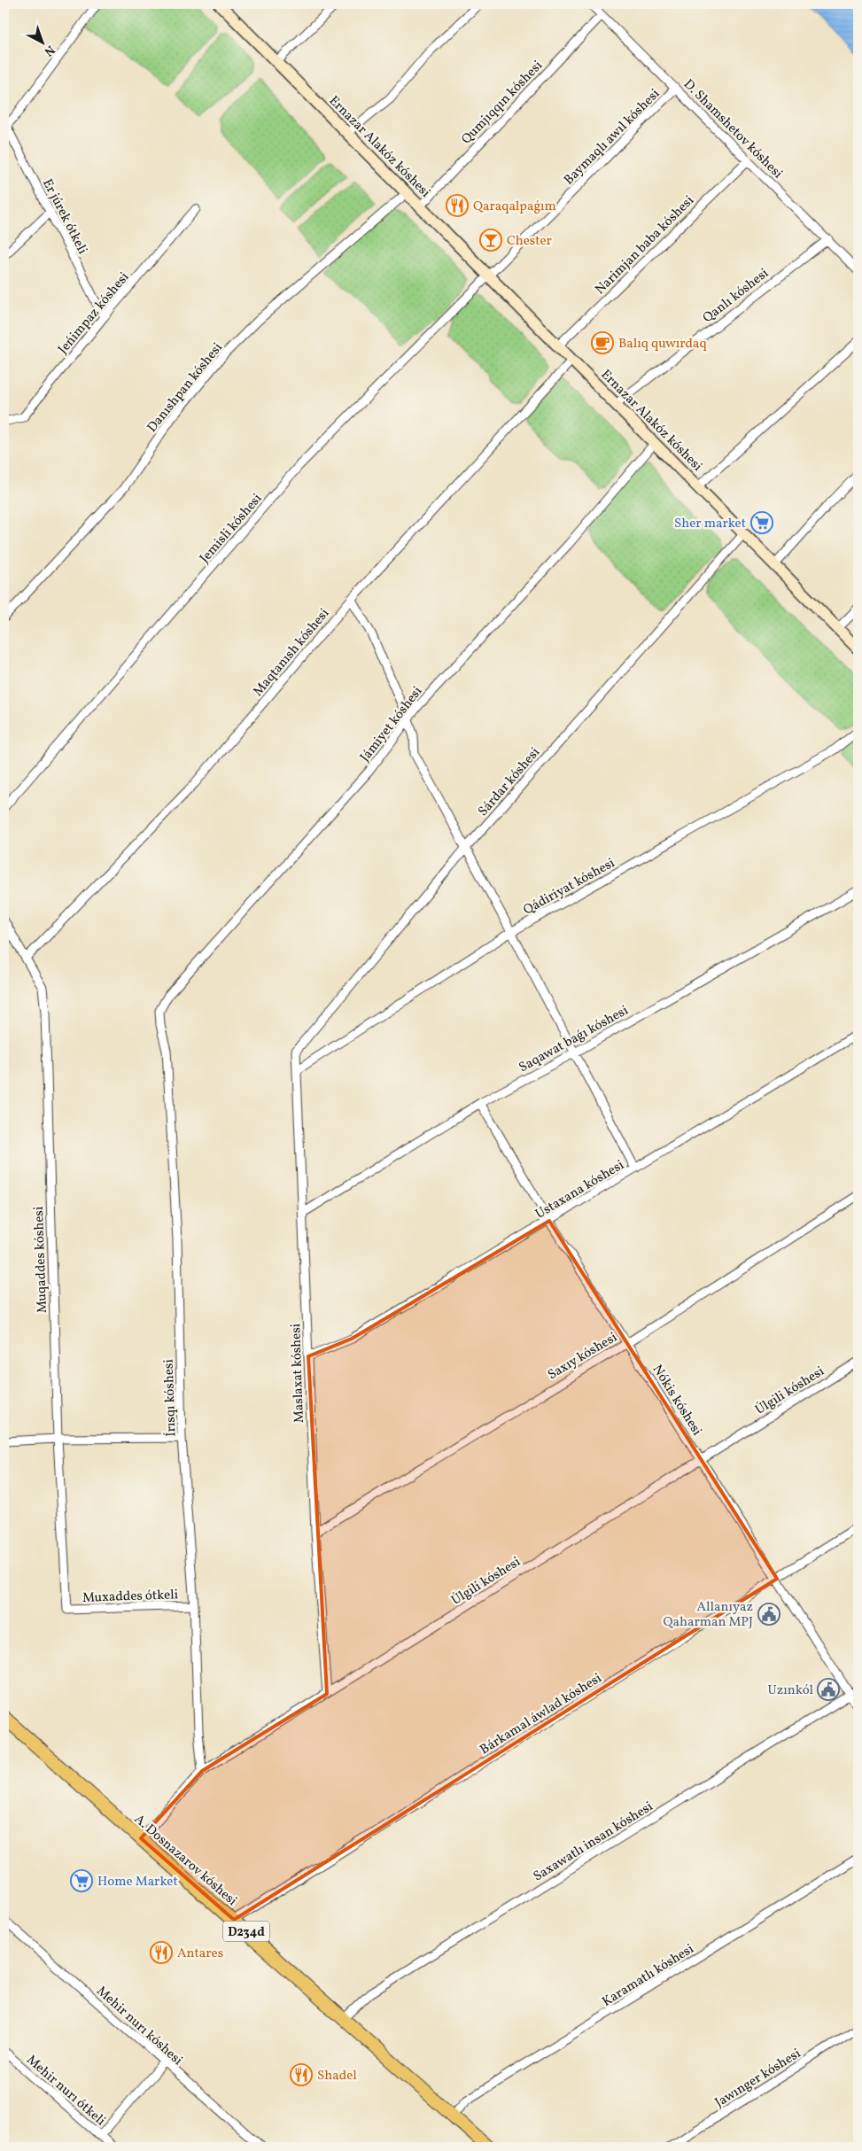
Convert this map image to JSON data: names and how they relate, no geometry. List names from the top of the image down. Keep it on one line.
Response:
{"streets":{"main road":["Ernazar Alakóz kóshesi","A. Dosnazarov kóshesi","D234d"],"street":["Qumjıqqın kóshesi","D. Shamshetov kóshesi","Baymaqlı awıl kóshesi","Er júrek ótkeli","Narimjan baba kóshesi","Qanlı kóshesi","Jeńimpaz kóshesi","Danıshpan kóshesi","Jemisli kóshesi","Maqtanısh kóshesi","Jámiyet kóshesi","Sárdar kóshesi","Qádiriyat kóshesi","Saqawat baǵı kóshesi","Ustaxana kóshesi","Muqaddes kóshesi","Saxıy kóshesi","Maslaxat kóshesi","Úlgili kóshesi","Írısqı kóshesi","Nókis kóshesi","Muxaddes ótkeli","Bárkamal áwlad kóshesi","Saxawatlı insan kóshesi","Karamatlı kóshesi","Mehir nurı kóshesi","Jawınger kóshesi","Mehir nurı ótkeli"]},"crossings":[["Qumjıqqın kóshesi","D. Shamshetov kóshesi"],["Qumjıqqın kóshesi","Ernazar Alakóz kóshesi"],["D. Shamshetov kóshesi","Baymaqlı awıl kóshesi"],["D. Shamshetov kóshesi","Narimjan baba kóshesi"],["D. Shamshetov kóshesi","Qanlı kóshesi"],["Baymaqlı awıl kóshesi","Ernazar Alakóz kóshesi"],["Baymaqlı awıl kóshesi","Jemisli kóshesi"],["Ernazar Alakóz kóshesi","Narimjan baba kóshesi"],["Ernazar Alakóz kóshesi","Qanlı kóshesi"],["Ernazar Alakóz kóshesi","Danıshpan kóshesi"],["Ernazar Alakóz kóshesi","Jemisli kóshesi"],["Ernazar Alakóz kóshesi","Maqtanısh kóshesi"],["Ernazar Alakóz kóshesi","Jámiyet kóshesi"],["Ernazar Alakóz kóshesi","Sárdar kóshesi"],["Er júrek ótkeli","Jeńimpaz kóshesi"],["Maqtanısh kóshesi","Muqaddes kóshesi"],["Jámiyet kóshesi","Írısqı kóshesi"],["Sárdar kóshesi","Maslaxat kóshesi"],["Qádiriyat kóshesi","Maslaxat kóshesi"],["Saqawat baǵı kóshesi","Maslaxat kóshesi"],["Saqawat baǵı kóshesi","Nókis kóshesi"],["Ustaxana kóshesi","Maslaxat kóshesi"],["Ustaxana kóshesi","Nókis kóshesi"],["Muqaddes kóshesi","Muxaddes ótkeli"],["Saxıy kóshesi","Maslaxat kóshesi"],["Saxıy kóshesi","Nókis kóshesi"],["Maslaxat kóshesi","Úlgili kóshesi"],["Úlgili kóshesi","Írısqı kóshesi"],["Úlgili kóshesi","Nókis kóshesi"],["Úlgili kóshesi","A. Dosnazarov kóshesi"],["Írısqı kóshesi","Muxaddes ótkeli"],["Nókis kóshesi","Bárkamal áwlad kóshesi"],["Nókis kóshesi","Saxawatlı insan kóshesi"],["Bárkamal áwlad kóshesi","A. Dosnazarov kóshesi"],["Saxawatlı insan kóshesi","A. Dosnazarov kóshesi"],["A. Dosnazarov kóshesi","Karamatlı kóshesi"]],"places":{"restaurant":["Qaraqalpaǵım","Antares","Shadel"],"bar":["Chester"],"cafe":["Balıq quwırdaq"],"supermarket":["Sher market","Home Market"],"public building":["Allanıyaz Qaharman MPJ","Uzınkól"]},"north":"bottom right"}
